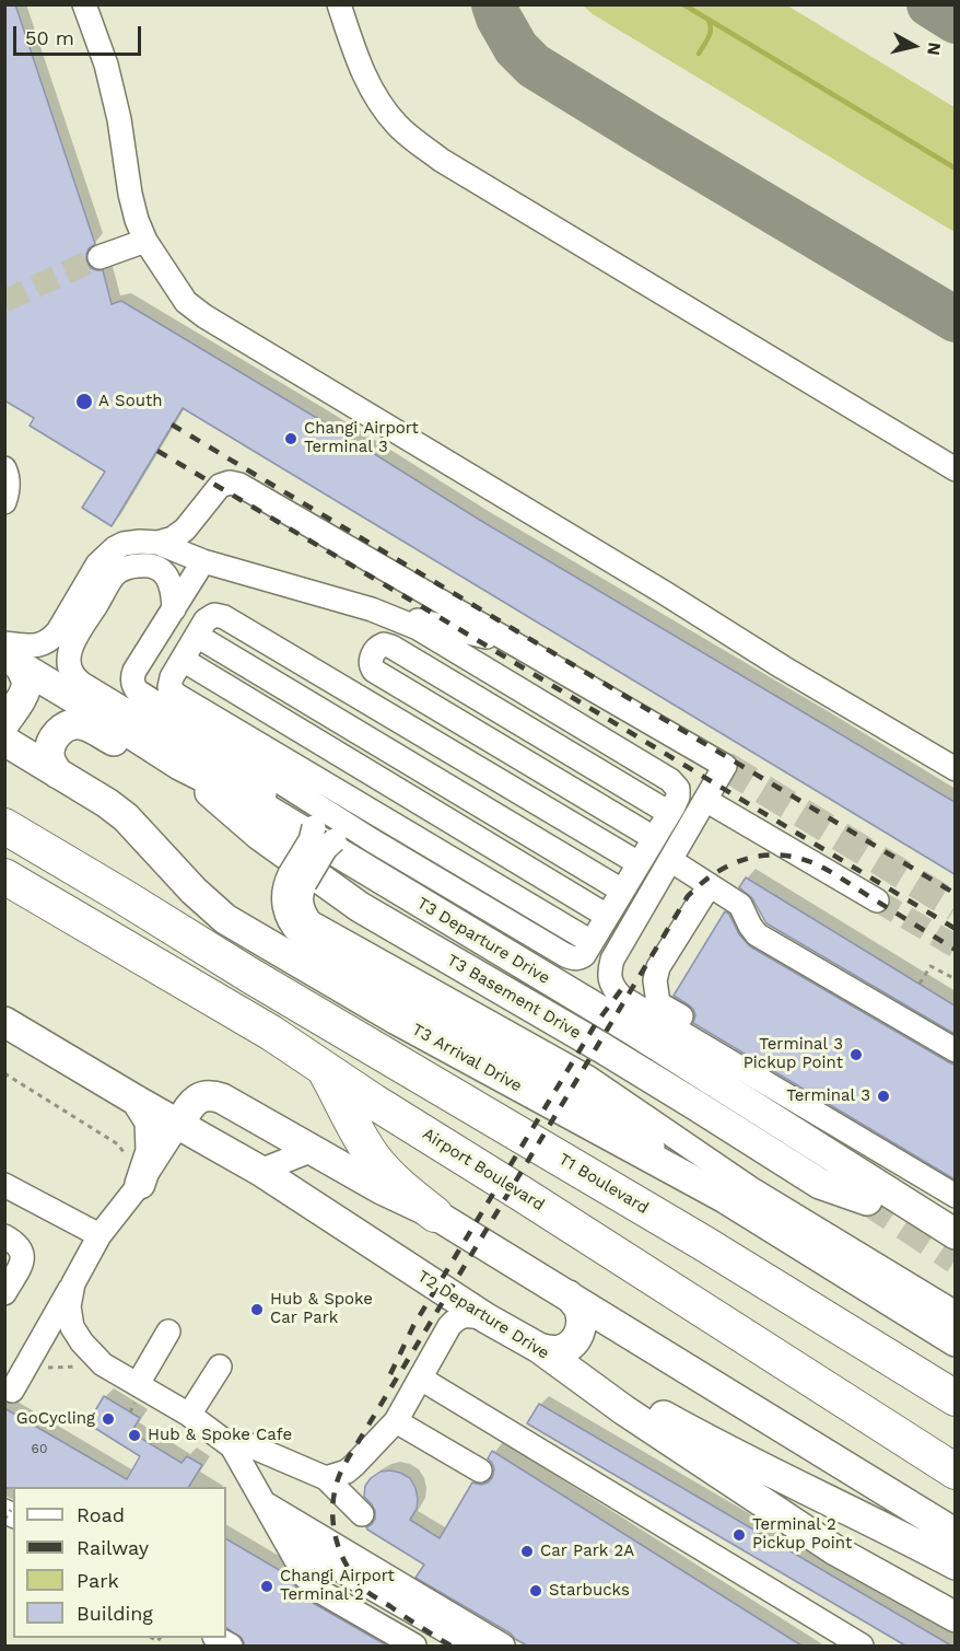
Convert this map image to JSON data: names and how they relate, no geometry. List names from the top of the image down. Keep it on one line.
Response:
{"streets":{"highway":["Airport Boulevard","T1 Boulevard"],"main road":["T3 Departure Drive","T3 Basement Drive","T3 Arrival Drive","T2 Departure Drive"]},"crossings":[["T3 Departure Drive","T3 Basement Drive"]],"places":["A South","Changi Airport Terminal 3","Terminal 3 Pickup Point","Terminal 3","Hub & Spoke Car Park","GoCycling","Hub & Spoke Cafe","Terminal 2 Pickup Point","Car Park 2A","Changi Airport Terminal 2","Starbucks"],"house_numbers":["60"],"legend":["Road","Railway","Park","Building"],"scale_bar":"50 m","north":"right"}
